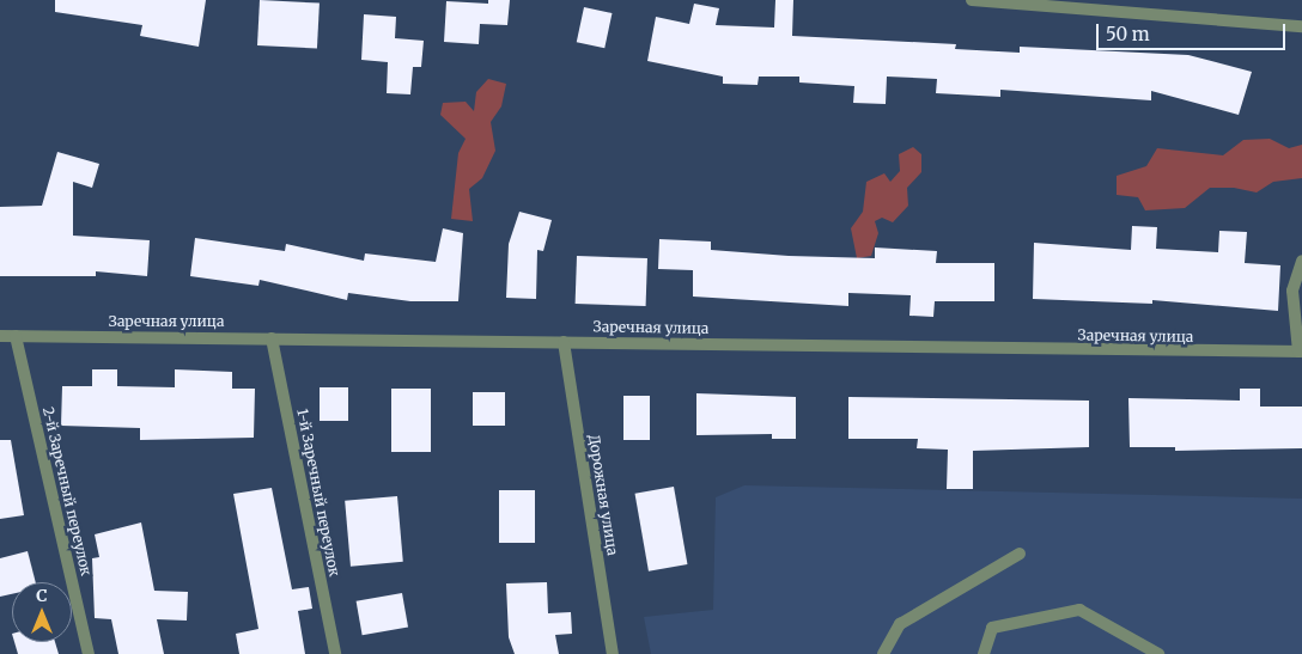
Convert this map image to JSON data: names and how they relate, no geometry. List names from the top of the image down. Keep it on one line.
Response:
{"streets":{"street":["Заречная улица","2-й Заречный переулок","1-й Заречный переулок","Дорожная улица"]},"crossings":[["Заречная улица","2-й Заречный переулок"],["Заречная улица","1-й Заречный переулок"],["Заречная улица","Дорожная улица"]],"scale_bar":"50 m","north":"top"}
